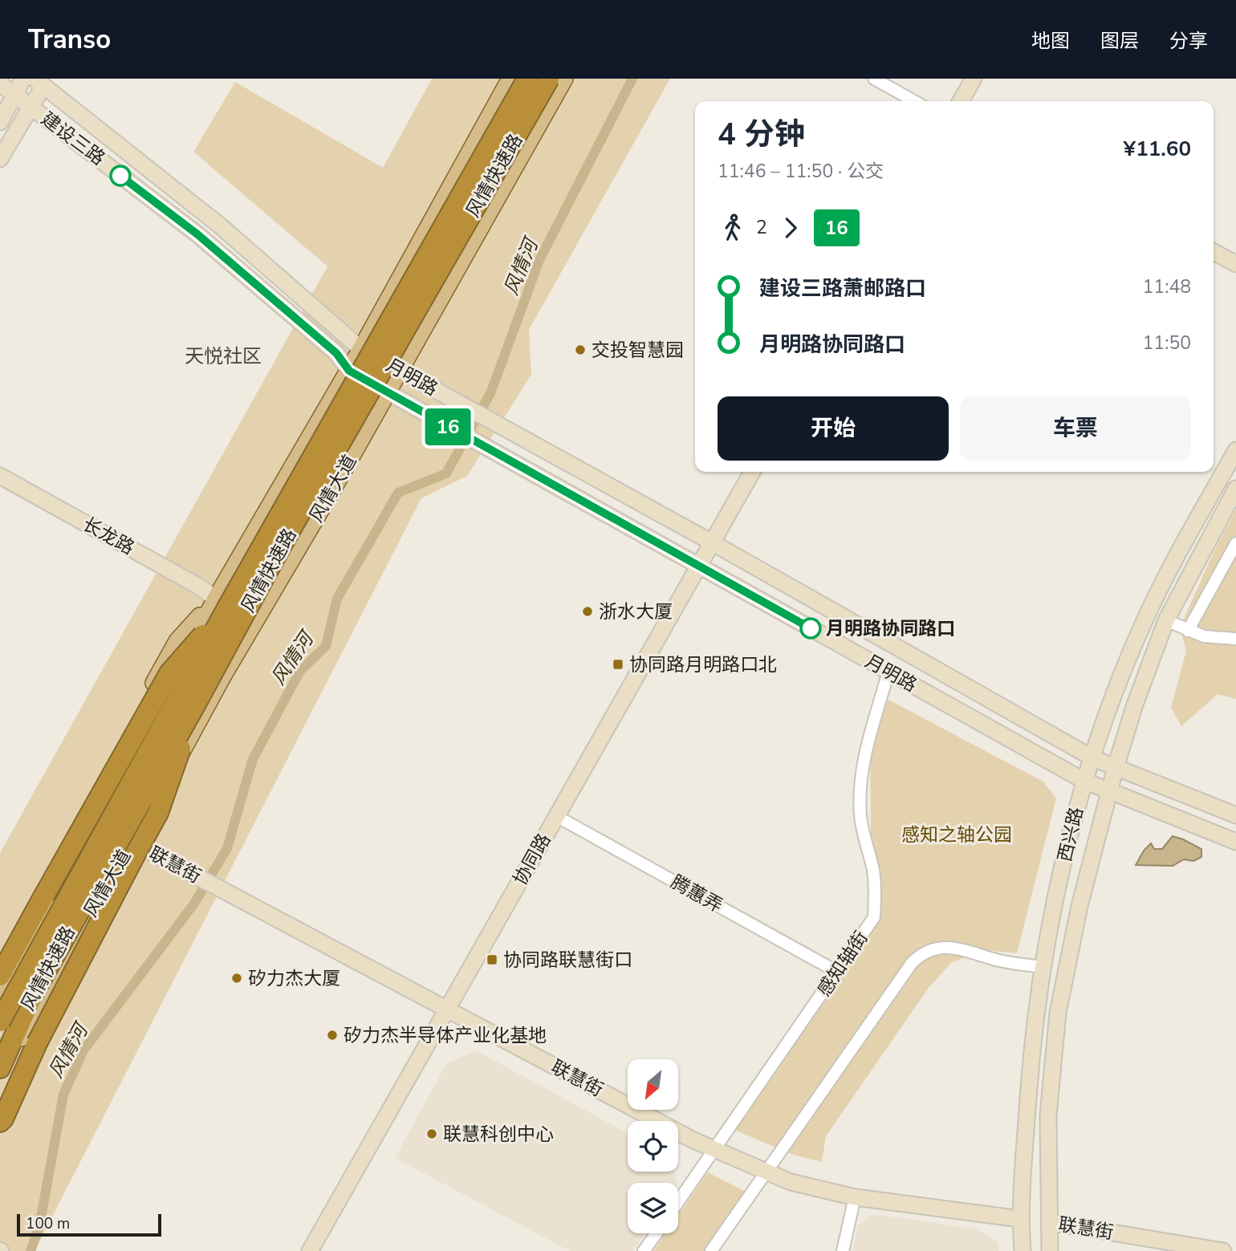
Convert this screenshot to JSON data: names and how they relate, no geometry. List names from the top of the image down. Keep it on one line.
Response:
{"streets":{"highway":["风情快速路"],"main road":["风情大道"],"street":["建设三路","月明路","长龙路","西兴路","协同路","联慧街","腾蕙弄","感知轴街"]},"crossings":[["建设三路","月明路"],["风情快速路","长龙路"],["月明路","风情大道"],["月明路","西兴路"],["月明路","协同路"],["月明路","感知轴街"],["风情大道","联慧街"],["西兴路","联慧街"],["协同路","联慧街"],["协同路","腾蕙弄"],["联慧街","感知轴街"],["腾蕙弄","感知轴街"]],"districts":["天悦社区"],"water":["风情河"],"parks":["感知之轴公园"],"places":{"other":["交投智慧园","浙水大厦","月明路协同路口","矽力杰大厦","矽力杰半导体产业化基地","联慧科创中心"],"transit":["协同路月明路口北","协同路联慧街口"]},"lines":["bus line 16"],"scale_bar":"100 m","north":"bottom left","page":{"header":"Transo","nav":["地图","图层","分享"],"on_map":"16","heading":["4 分钟","11:46 – 11:50 · 公交","¥11.60"],"legs":["2","16"],"list":[{"name":"建设三路萧邮路口","value":"11:48"},{"name":"月明路协同路口","value":"11:50"}],"buttons":["开始","车票"],"scale":"100 m"}}
